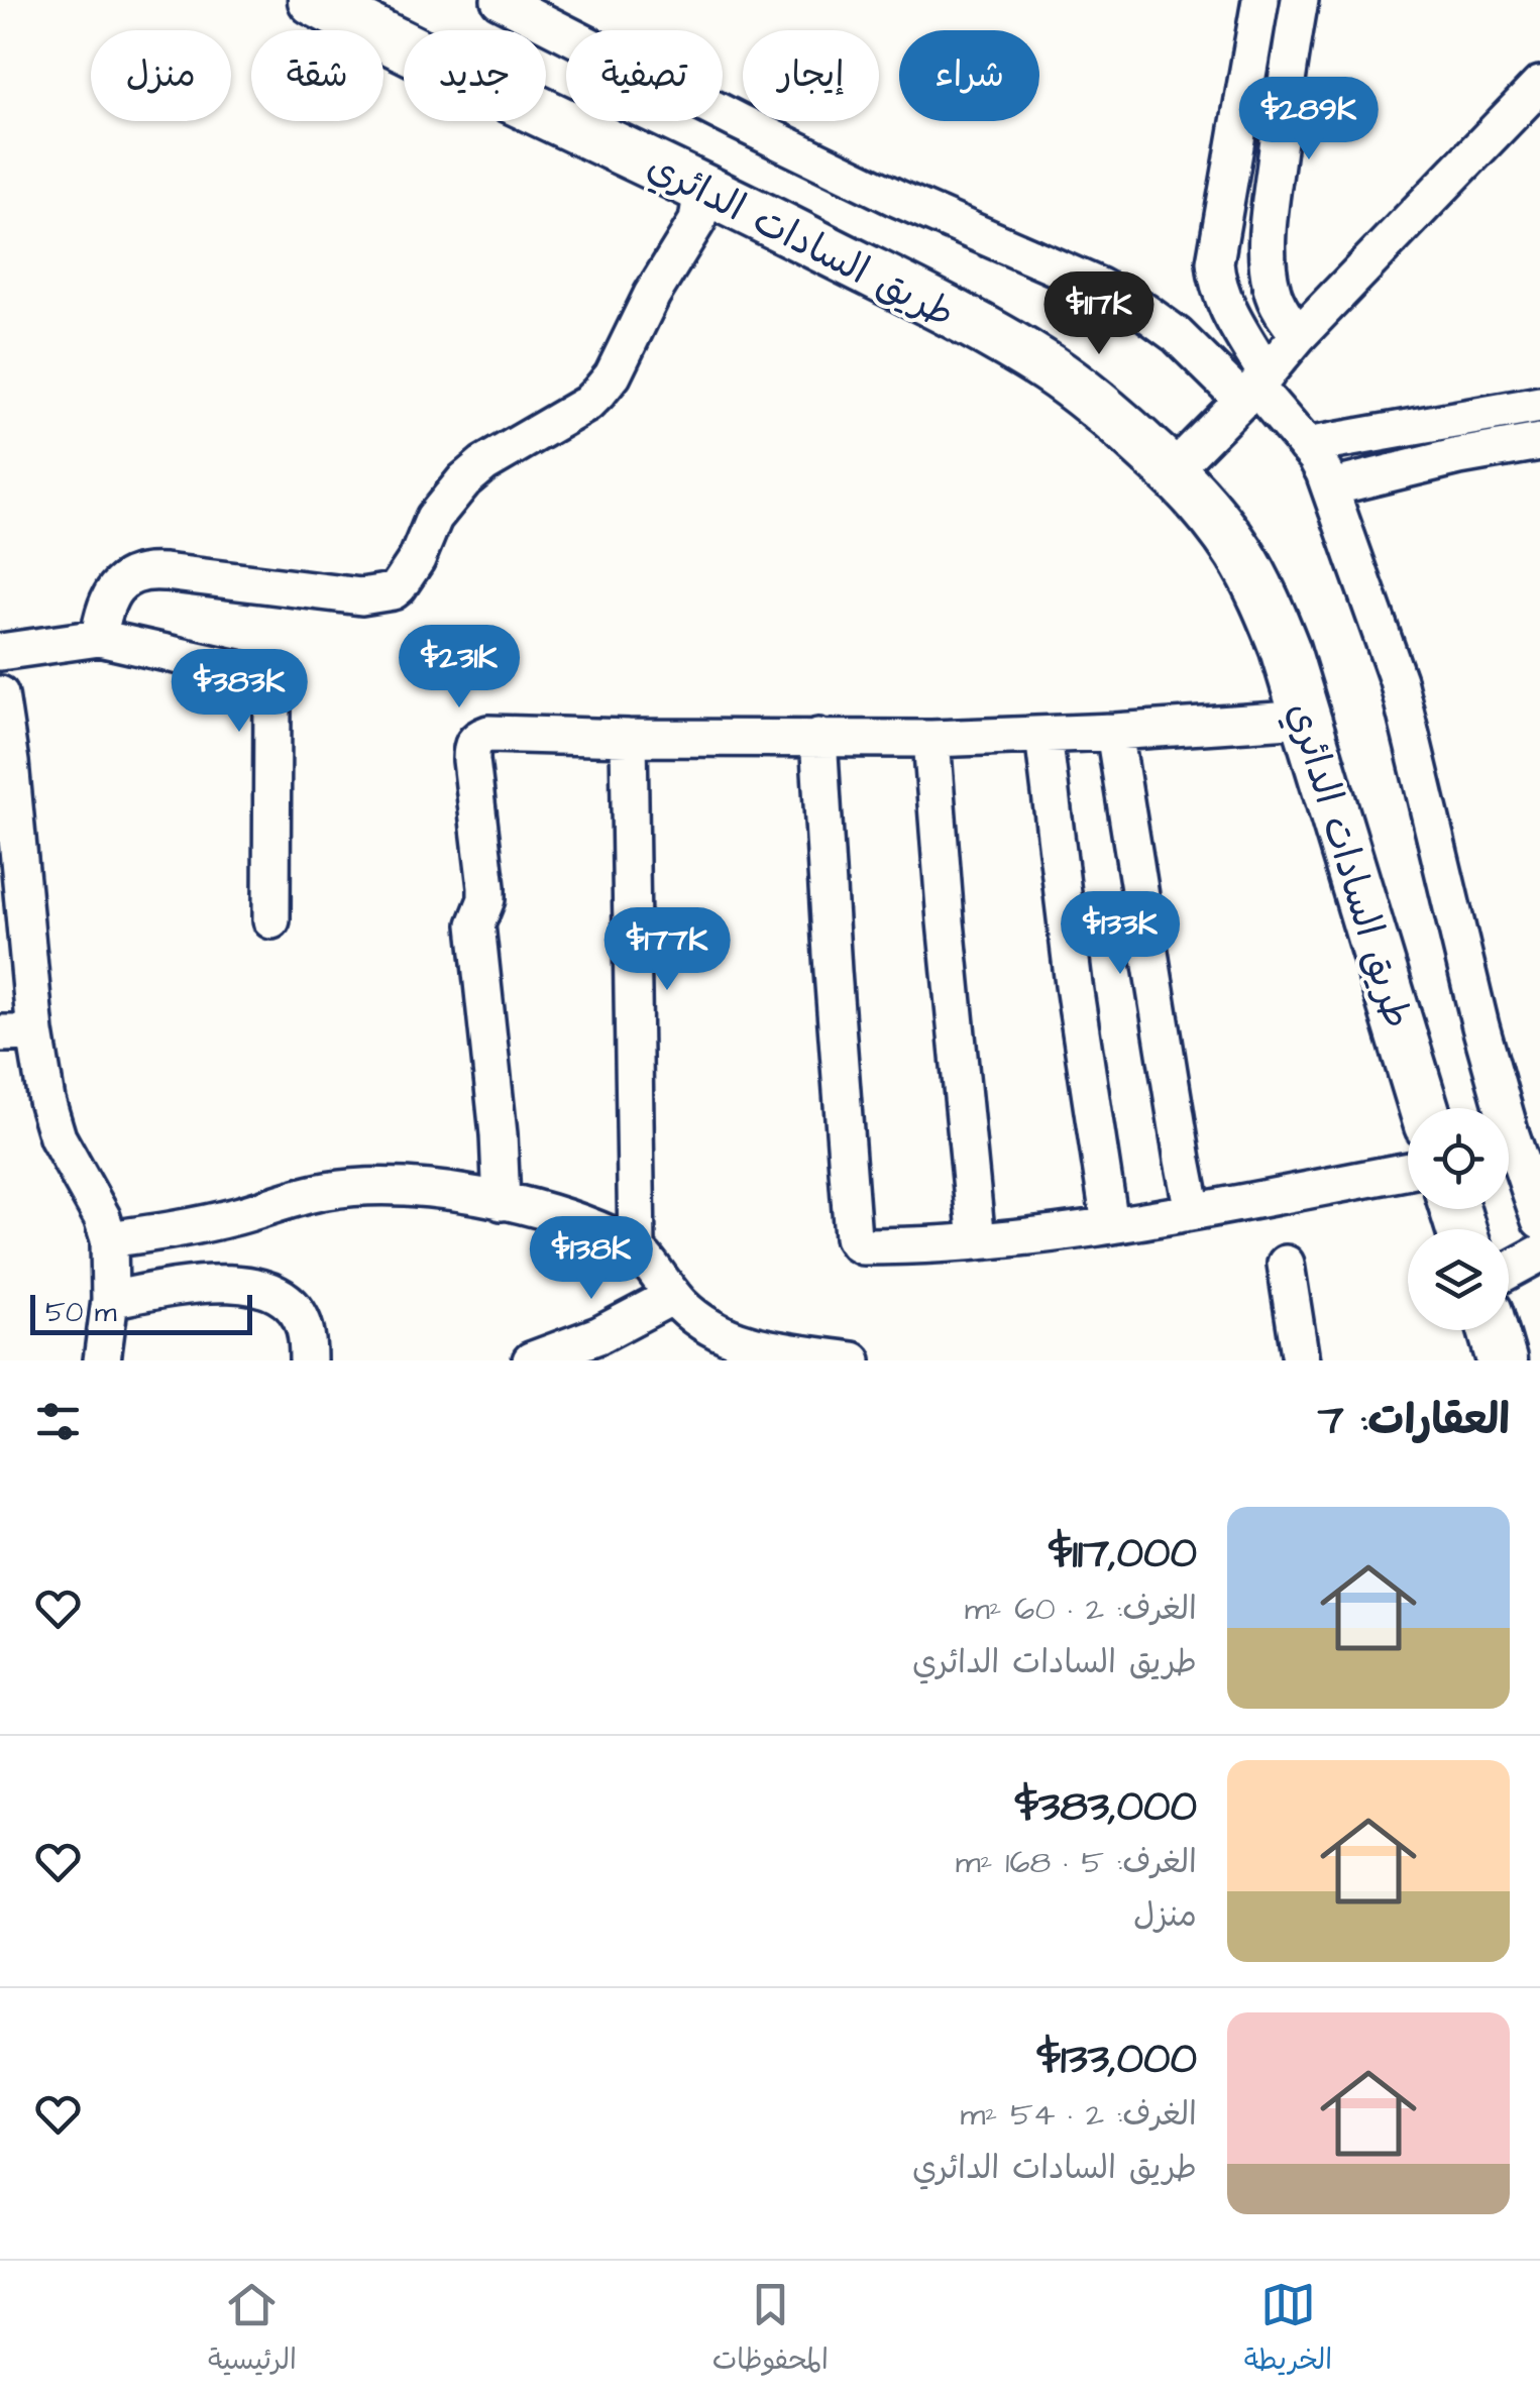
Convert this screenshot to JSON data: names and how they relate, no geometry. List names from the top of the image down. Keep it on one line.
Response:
{"streets":{"main road":["طريق السادات الدائري"]},"scale_bar":"50 m","page":{"chip":["شراء","إيجار","تصفية","جديد","شقة","منزل"],"price":["$289K","$117K","$231K","$383K","$133K","$177K","$138K"],"scale":"50 m","heading":"العقارات: 7","list":[{"name":"$117,000","note":"الغرف: 2 · 60 m² · طريق السادات الدائري"},{"name":"$383,000","note":"الغرف: 5 · 168 m² · منزل"},{"name":"$133,000","note":"الغرف: 2 · 54 m² · طريق السادات الدائري"}],"tabs":["الخريطة","المحفوظات","الرئيسية"]}}
